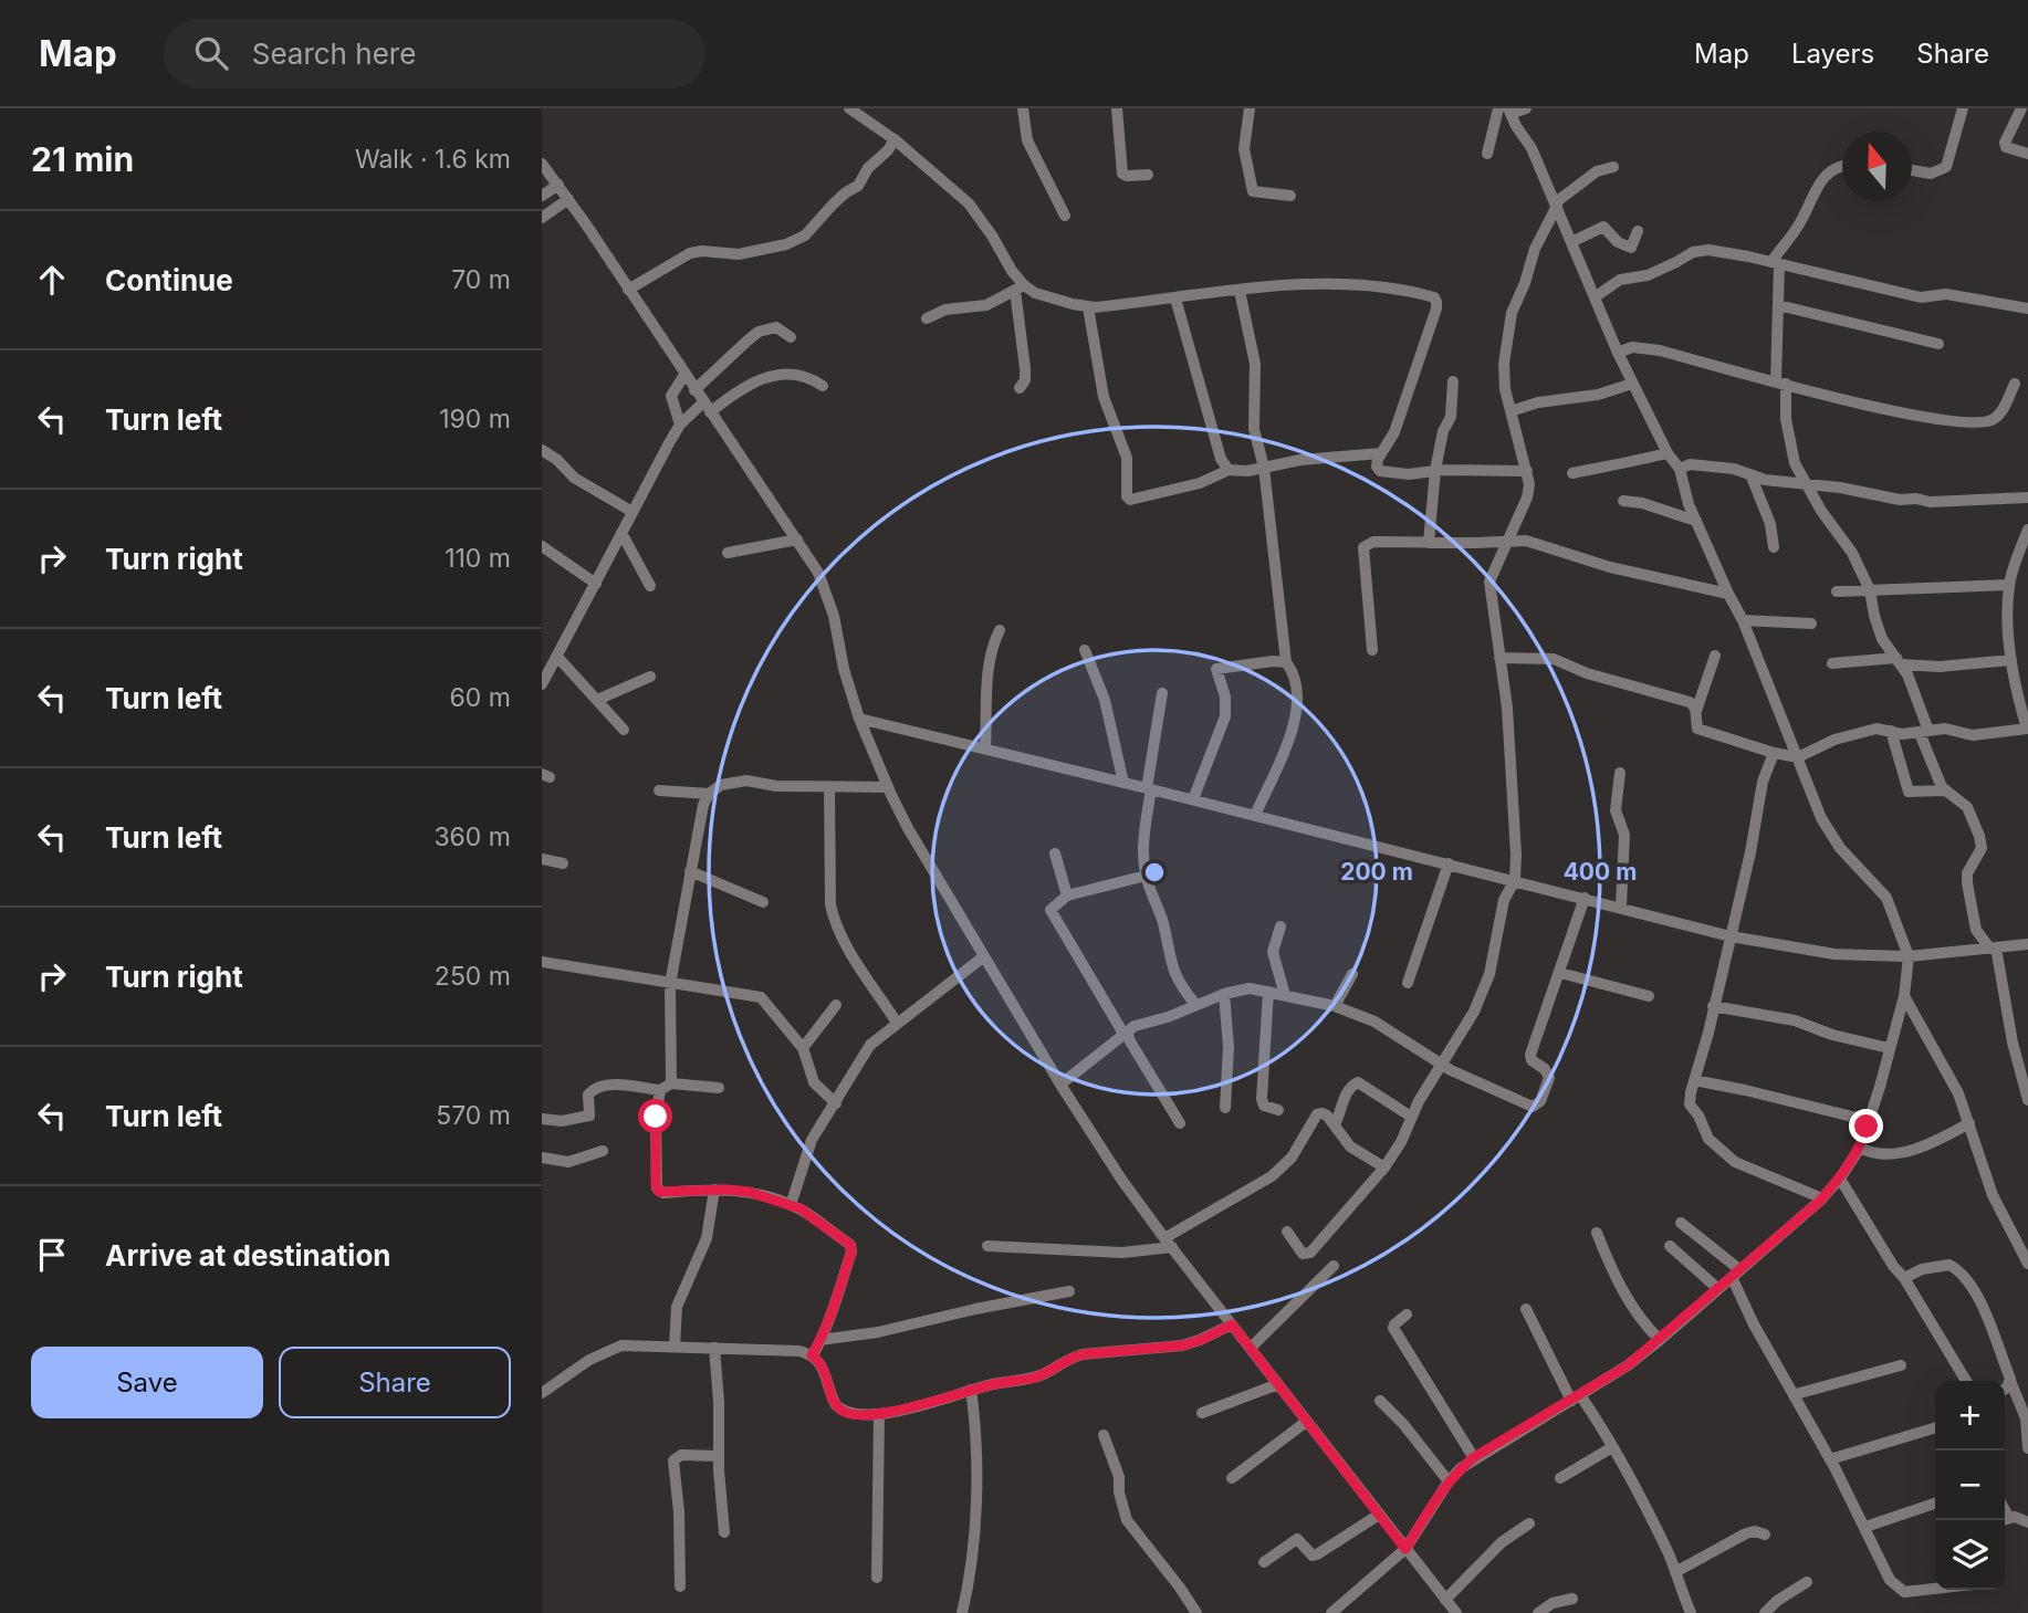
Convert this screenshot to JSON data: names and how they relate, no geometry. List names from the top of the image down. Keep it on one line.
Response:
{"north":"top","page":{"header":"Map","search":"Search here","nav":["Map","Layers","Share"],"heading":["21 min","Walk · 1.6 km"],"list":[["Continue","70 m"],["Turn left","190 m"],["Turn right","110 m"],["Turn left","60 m"],["Turn left","360 m"],["Turn right","250 m"],["Turn left","570 m"],"Arrive at destination"],"buttons":["Save","Share"],"map_buttons":["+","−"]},"rings":["200 m","400 m"]}
